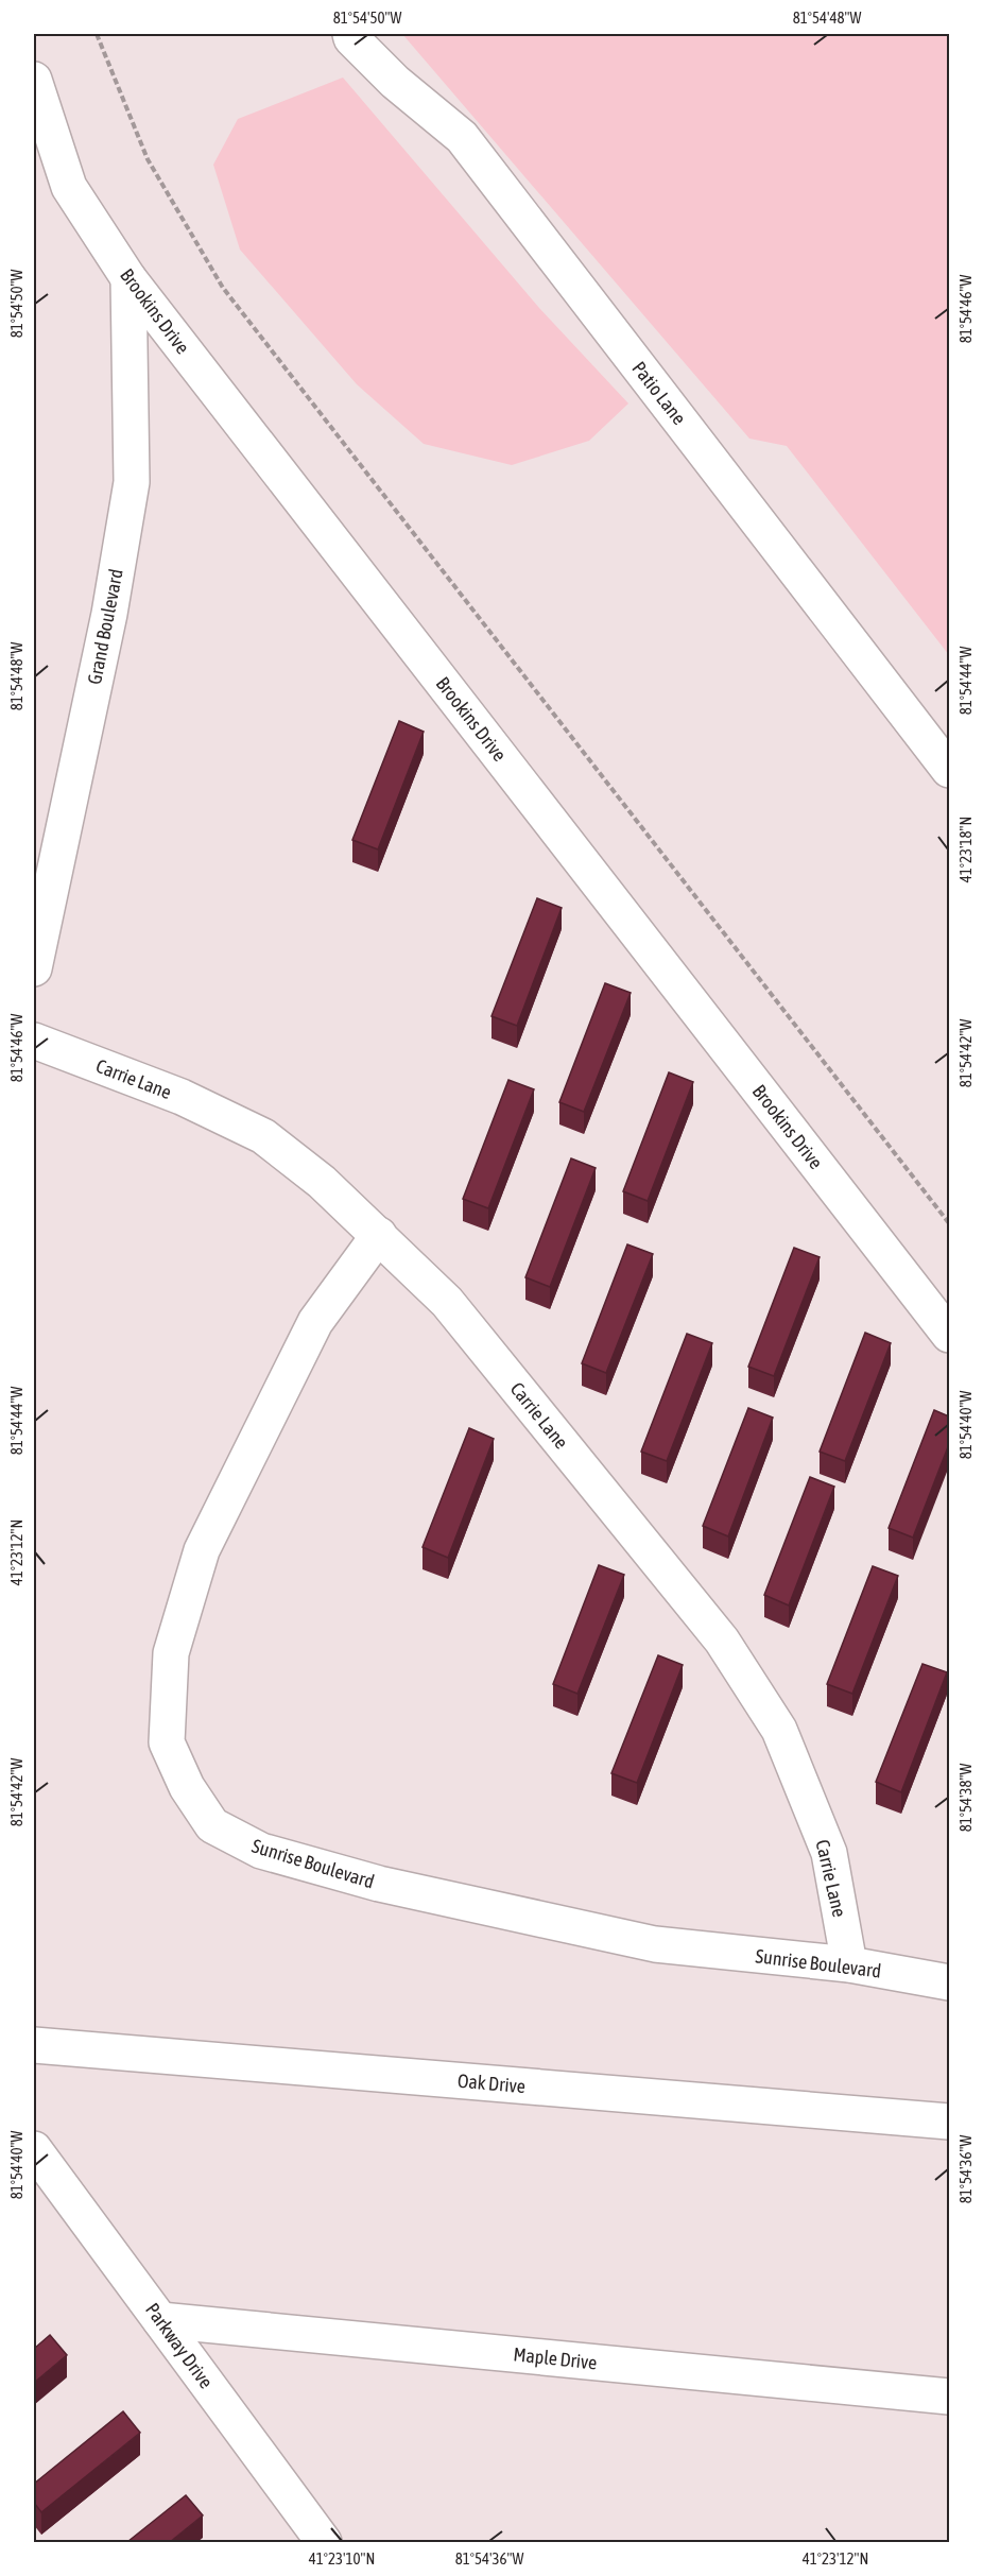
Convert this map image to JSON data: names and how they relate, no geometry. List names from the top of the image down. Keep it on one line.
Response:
{"streets":{"street":["Brookins Drive","Patio Lane","Grand Boulevard","Carrie Lane","Sunrise Boulevard","Oak Drive","Parkway Drive","Maple Drive"]},"crossings":[["Brookins Drive","Grand Boulevard"],["Carrie Lane","Sunrise Boulevard"],["Parkway Drive","Maple Drive"]],"coordinates":["81°54'50\"W","81°54'48\"W","81°54'46\"W","81°54'44\"W","41°23'18\"N","81°54'42\"W","81°54'40\"W","41°23'12\"N","81°54'38\"W","81°54'36\"W","41°23'10\"N"]}
